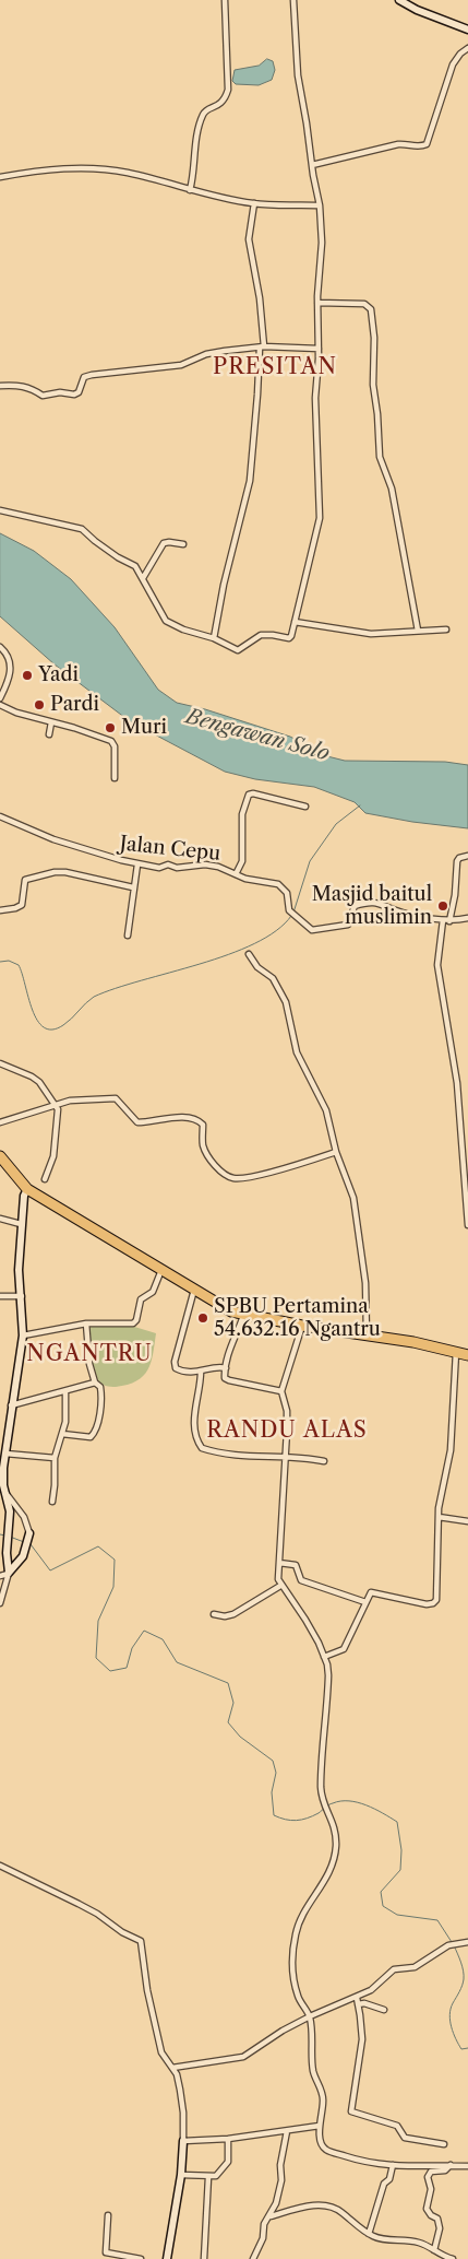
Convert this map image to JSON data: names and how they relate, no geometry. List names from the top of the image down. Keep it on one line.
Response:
{"streets":{"street":["Jalan Cepu"]},"districts":["PRESITAN","NGANTRU","RANDU ALAS"],"water":["Bengawan Solo"],"places":["Yadi","Pardi","Muri","Masjid baitul muslimin","SPBU Pertamina 54.632.16 Ngantru"]}
